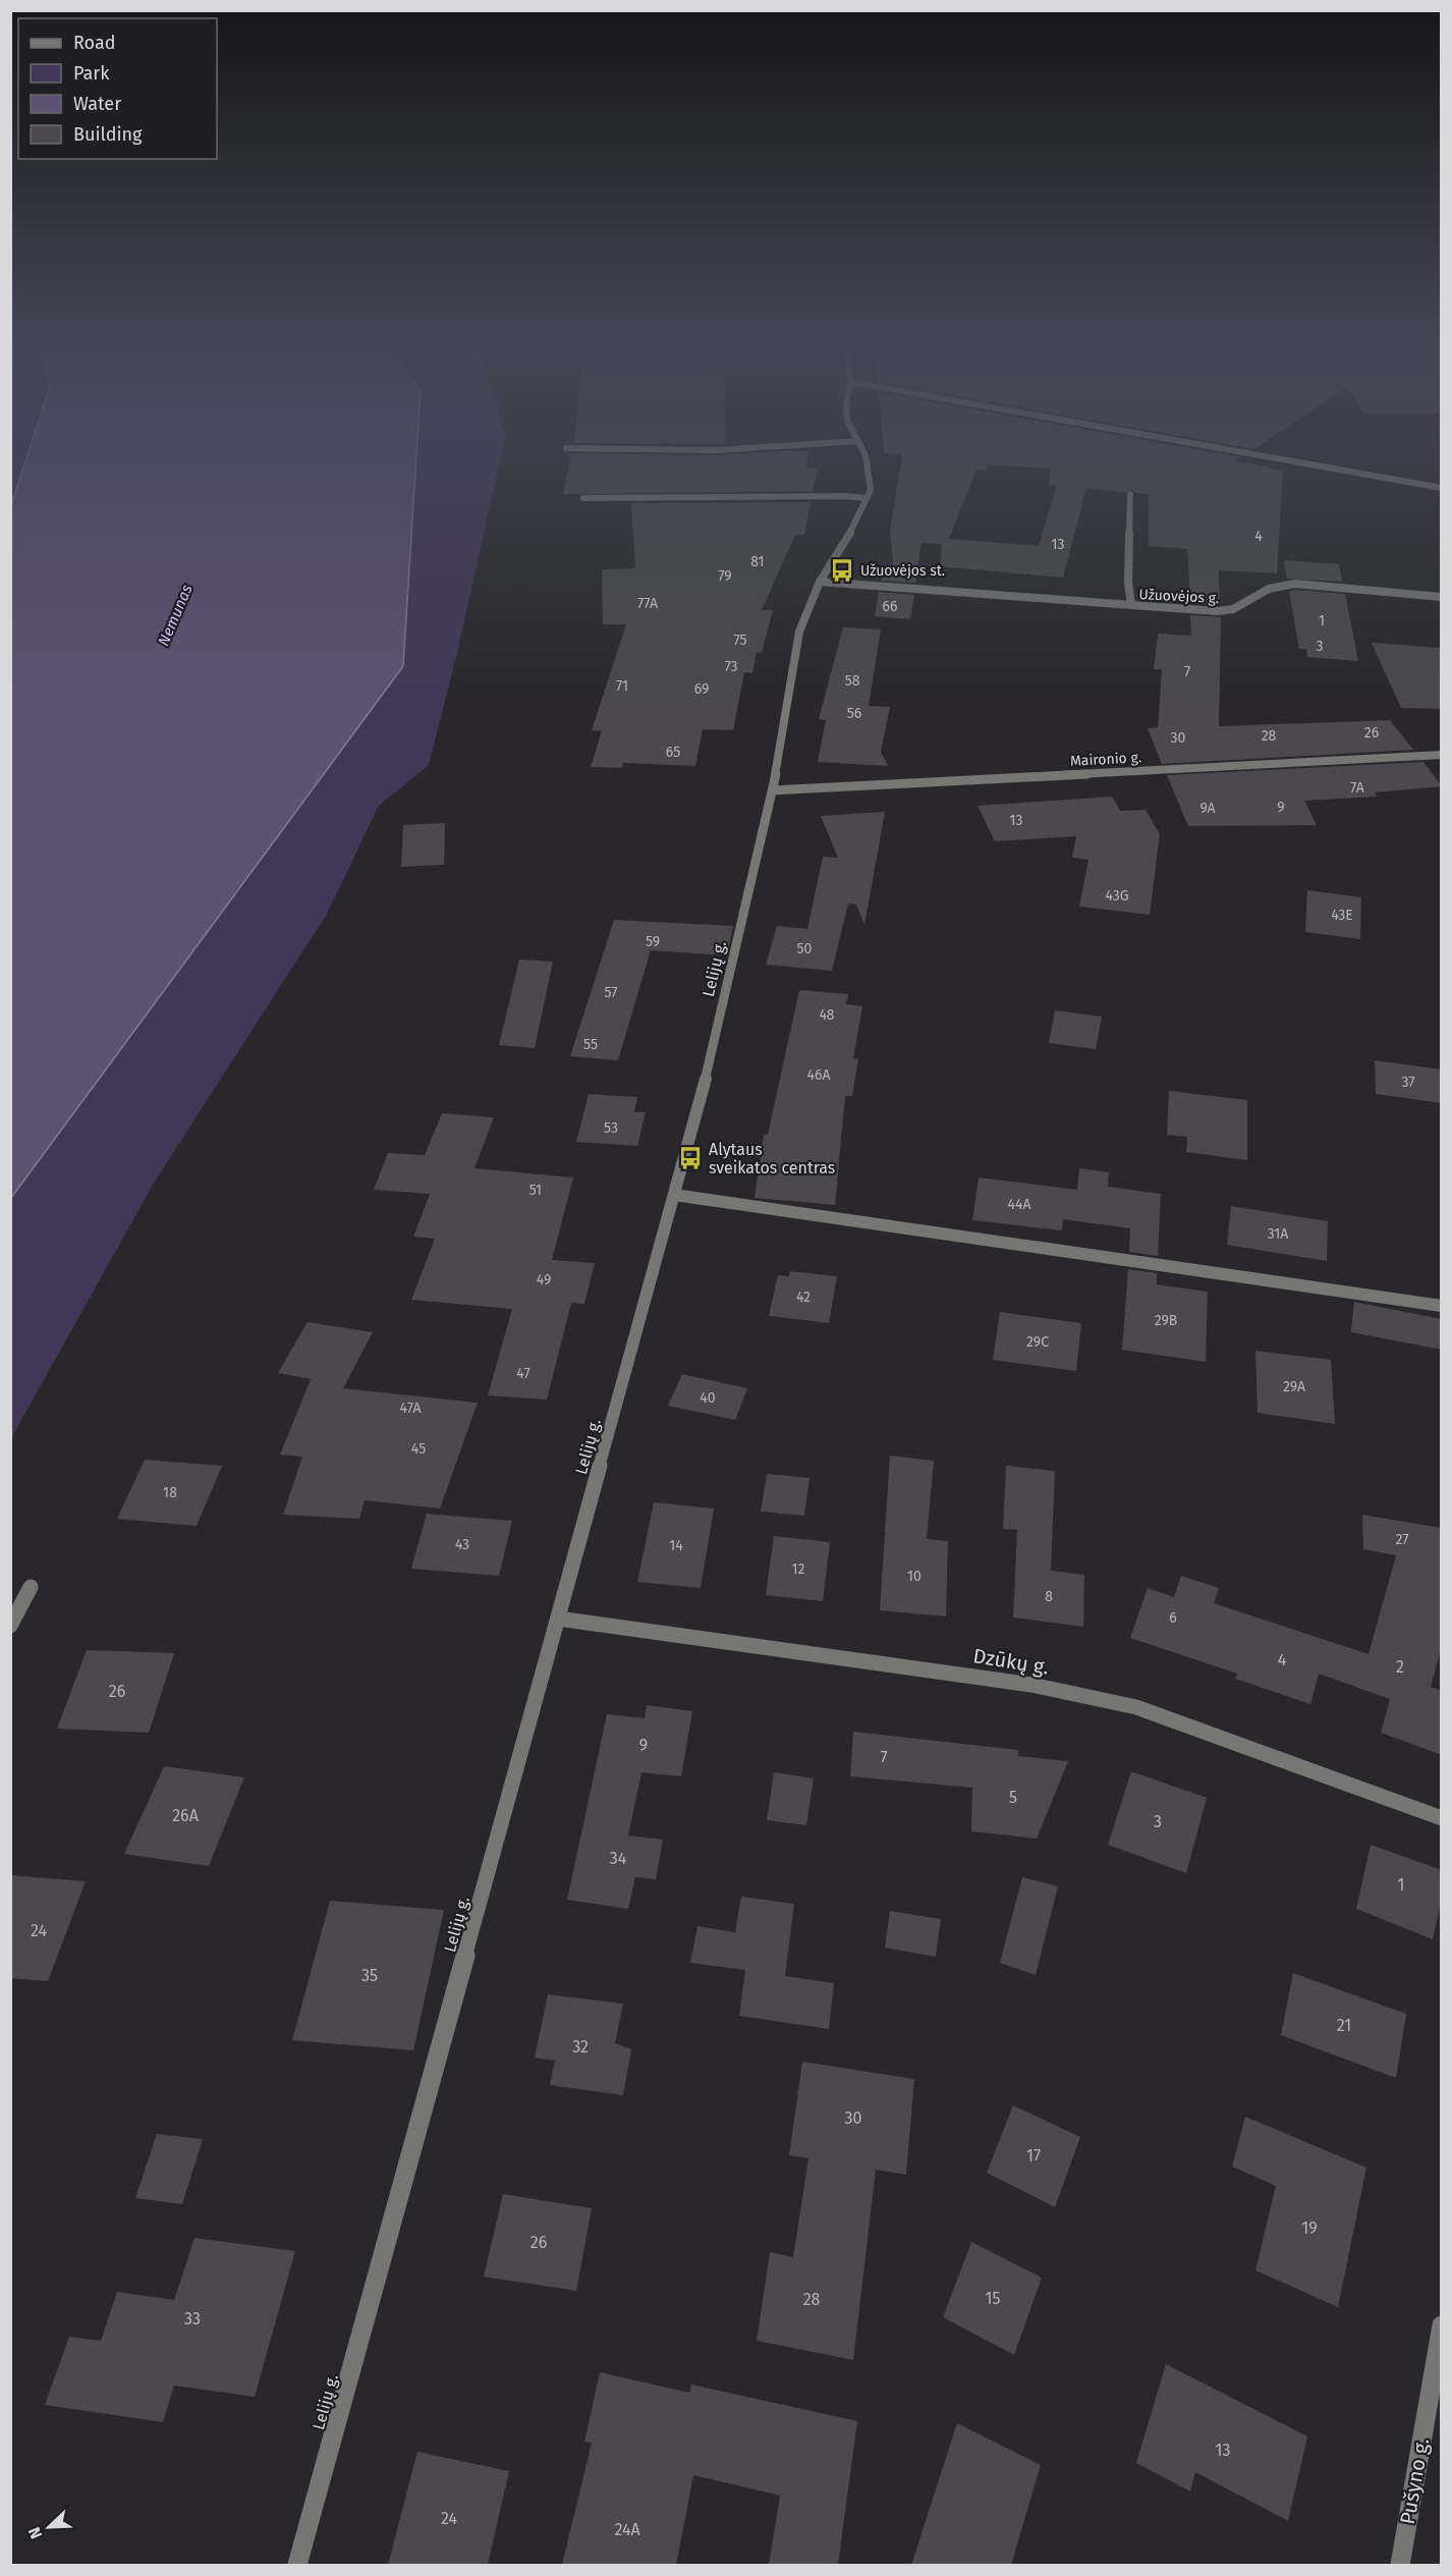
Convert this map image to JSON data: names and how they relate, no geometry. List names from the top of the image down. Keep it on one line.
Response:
{"streets":{"street":["Užuovėjos g.","Maironio g.","Lelijų g.","Dzūkų g.","Pušyno g."]},"crossings":[["Maironio g.","Lelijų g."],["Lelijų g.","Dzūkų g."]],"water":["Nemunas"],"places":{"bus stop":["Užuovėjos st.","Alytaus sveikatos centras"]},"house_numbers":["4","13","81","79","77A","66","1","75","3","73","7","58","71","69","56","26","28","30","65","7A","9","9A","13","43G","43E","59","50","57","48","55","46A","37","53","51","44A","31A","49","42","29B","29C","47","29A","40","47A","45","18","27","43","14","12","10","8","6","4","2","26","9","7","5","26A","3","34","1","24","35","21","32","30","17","19","26","15","28","33","13","24","24A"],"legend":["Road","Park","Water","Building"],"north":"bottom left"}
